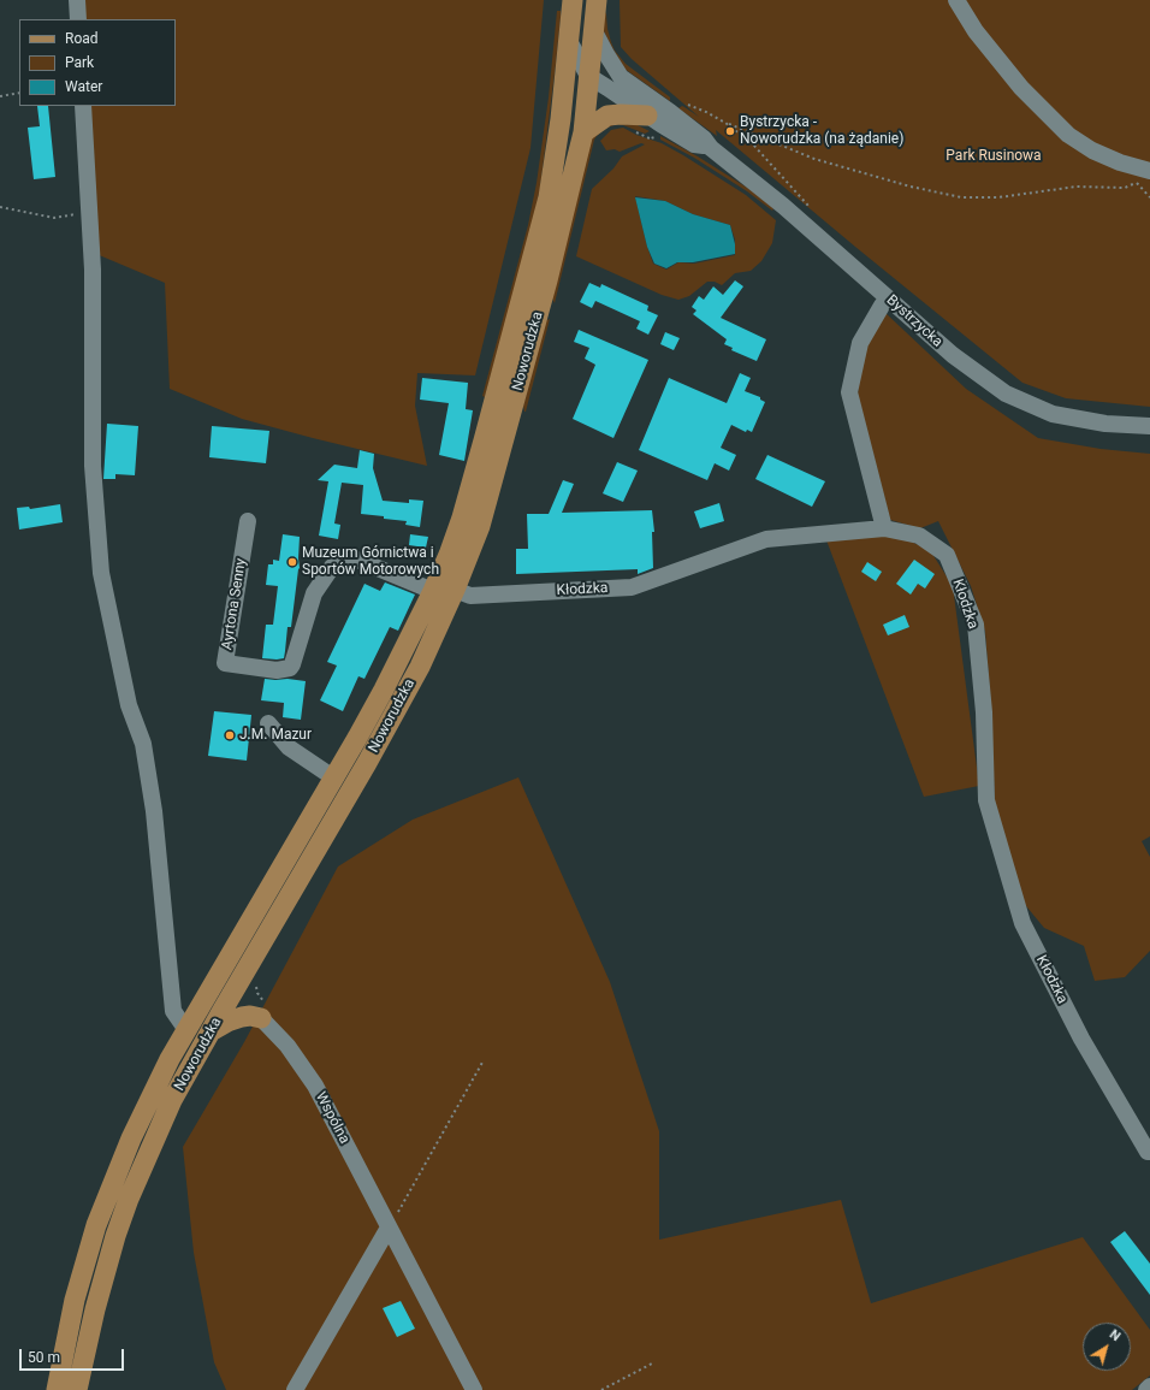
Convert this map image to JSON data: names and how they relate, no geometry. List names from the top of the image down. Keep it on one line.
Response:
{"streets":{"main road":["Noworudzka"],"street":["Bystrzycka","Kłodzka","Ayrtona Senny","Wspólna"]},"crossings":[["Bystrzycka","Noworudzka"],["Noworudzka","Kłodzka"],["Noworudzka","Ayrtona Senny"]],"parks":["Park Rusinowa"],"places":["Bystrzycka - Noworudzka (na żądanie)","Muzeum Górnictwa i Sportów Motorowych","J.M. Mazur"],"legend":["Road","Park","Water"],"scale_bar":"50 m","north":"top right"}
